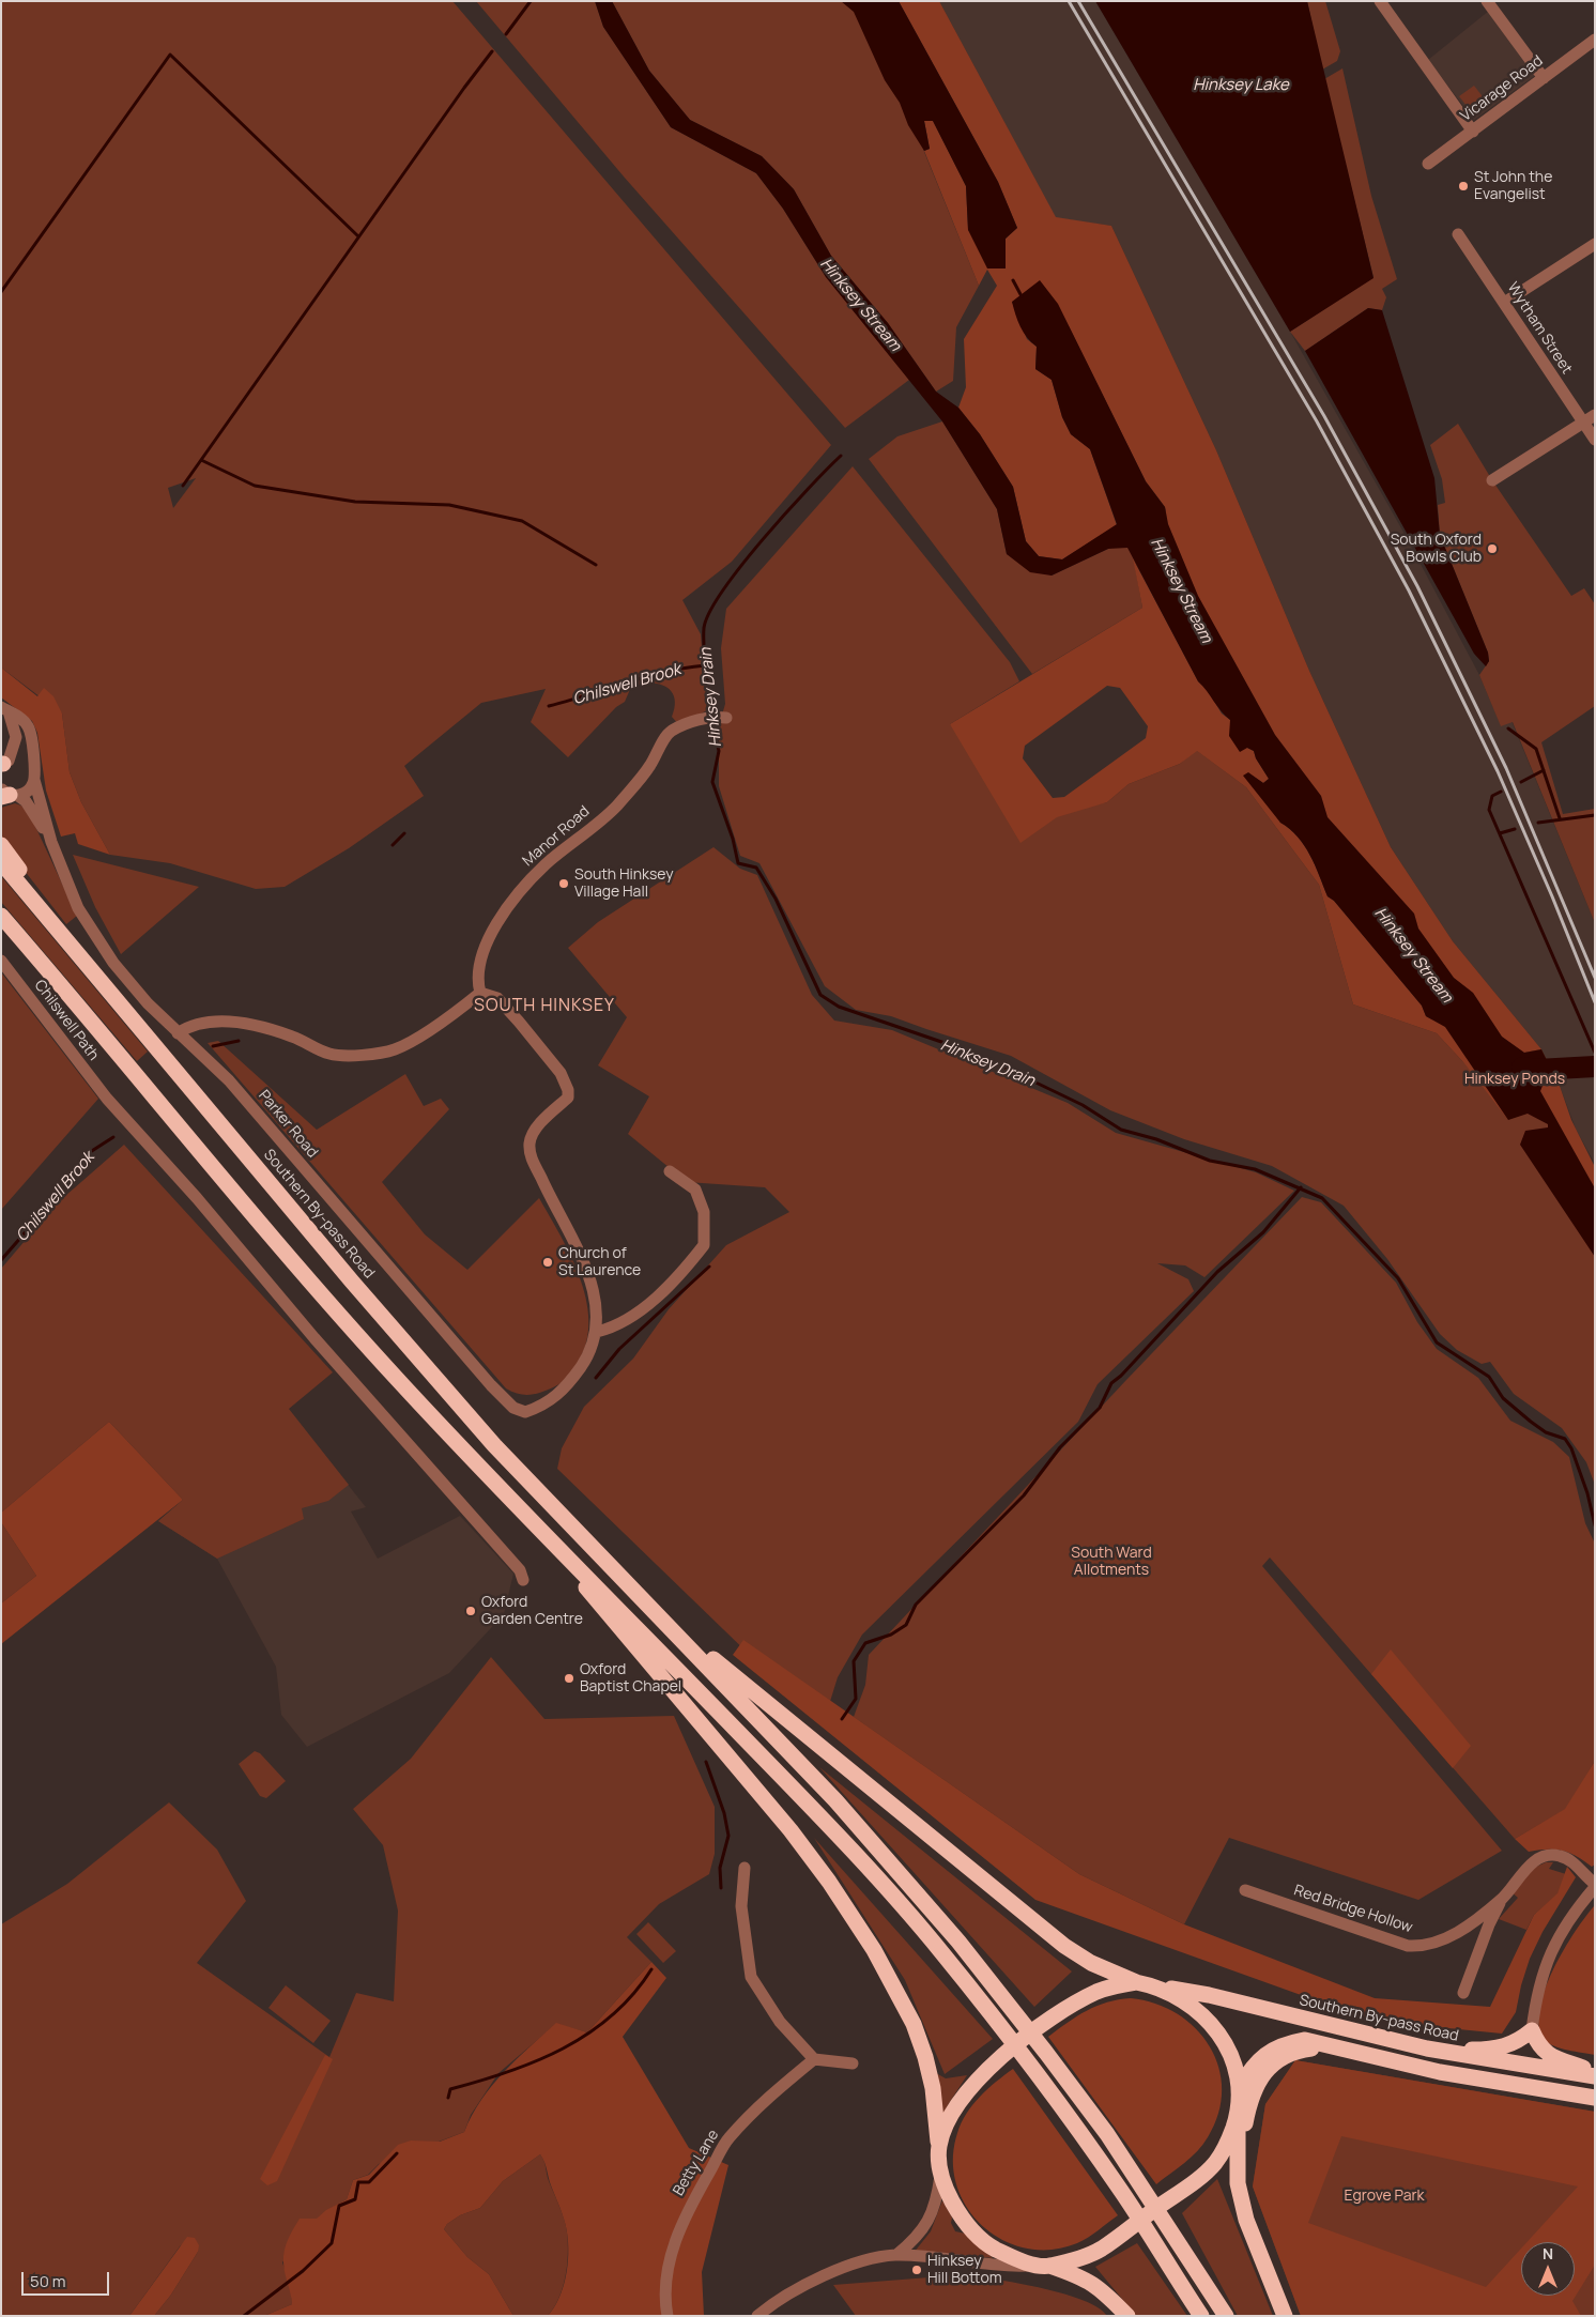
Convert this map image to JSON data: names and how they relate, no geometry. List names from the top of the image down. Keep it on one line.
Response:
{"streets":{"highway":["Southern By-pass Road"],"street":["Vicarage Road","Wytham Street","Manor Road","Chilswell Path","Parker Road","Red Bridge Hollow","Betty Lane"]},"districts":["SOUTH HINKSEY"],"water":["Hinksey Lake","Hinksey Stream","Chilswell Brook","Hinksey Drain"],"parks":["Hinksey Ponds","South Ward Allotments","Egrove Park"],"places":["St John the Evangelist","South Oxford Bowls Club","South Hinksey Village Hall","Church of St Laurence","Oxford Garden Centre","Oxford Baptist Chapel","Hinksey Hill Bottom"],"scale_bar":"50 m","north":"top"}
